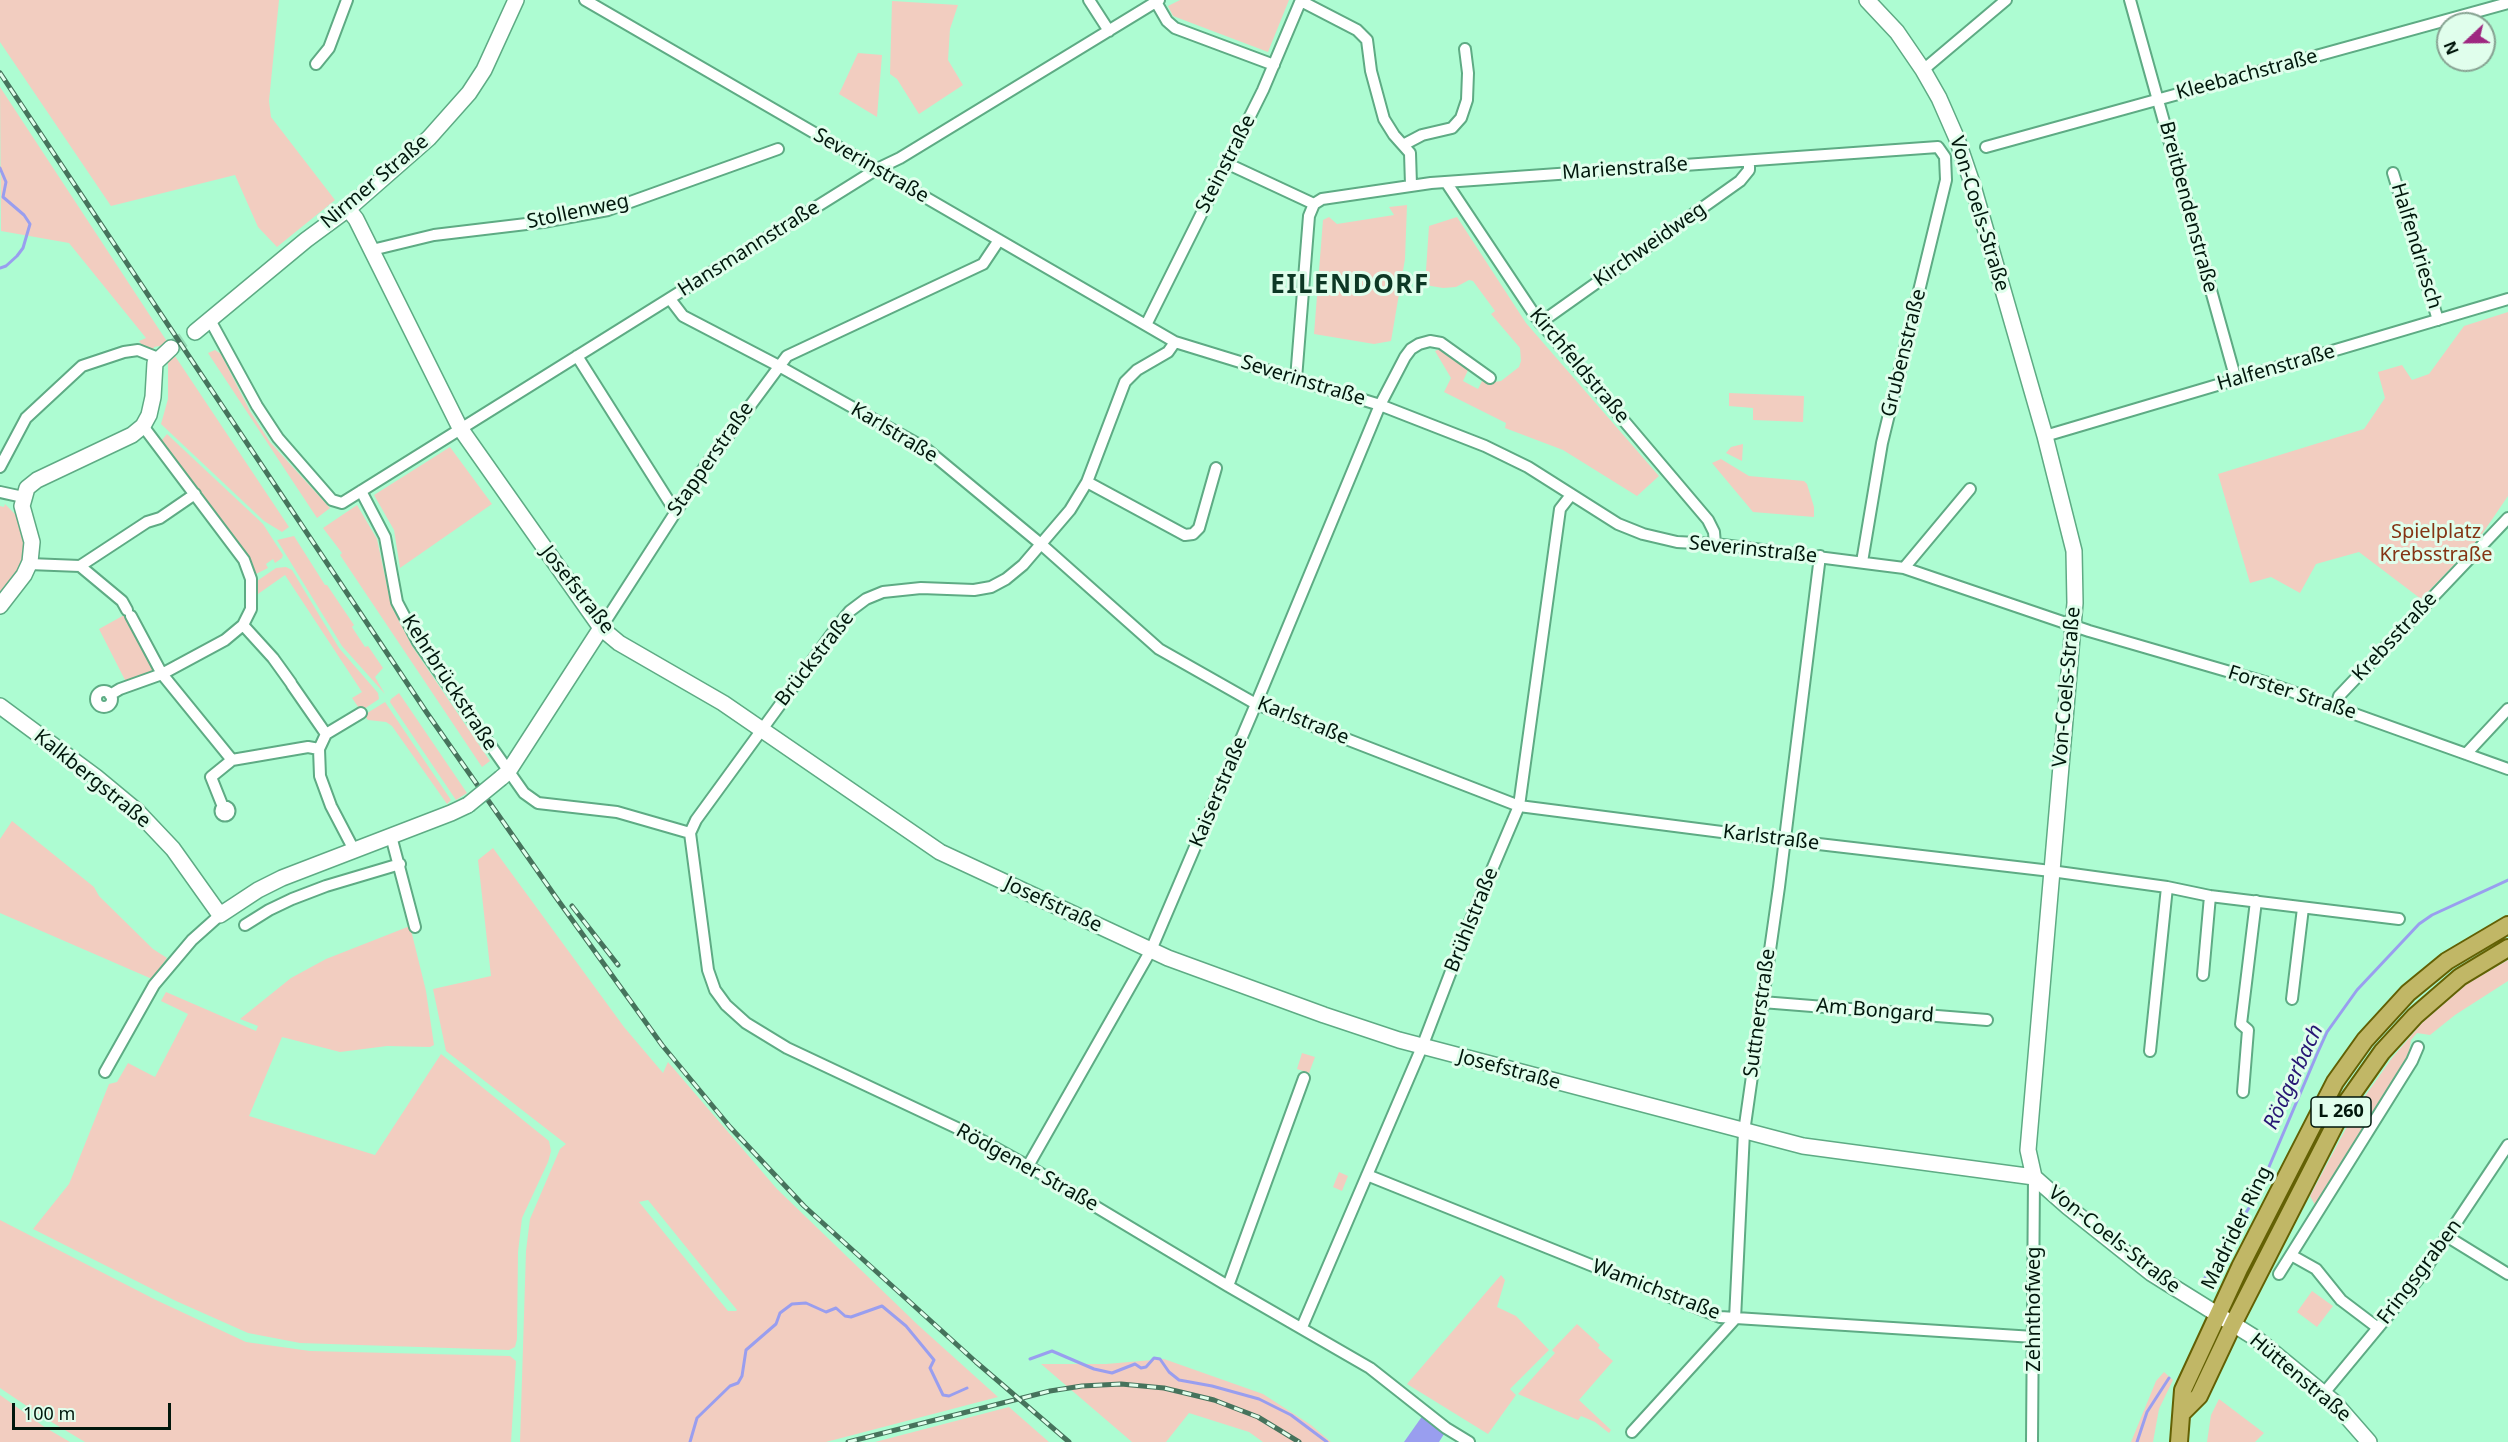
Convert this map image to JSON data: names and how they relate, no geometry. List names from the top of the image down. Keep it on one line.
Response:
{"streets":{"main road":["L 260","Madrider Ring"],"street":["Kleebachstraße","Steinstraße","Severinstraße","Marienstraße","Nirmer Straße","Breitbendenstraße","Stollenweg","Von-Coels-Straße","Kirchweidweg","Halfendriesch","Hansmannstraße","Grubenstraße","Kirchfeldstraße","Halfenstraße","Karlstraße","Stapperstraße","Josefstraße","Krebsstraße","Brückstraße","Kehrbrückstraße","Forster Straße","Kalkbergstraße","Kaiserstraße","Brühlstraße","Am Bongard","Suttnerstraße","Rödgener Straße","Fringsgraben","Wamichstraße","Zehnthofweg","Hüttenstraße"]},"crossings":[["Kleebachstraße","Breitbendenstraße"],["Steinstraße","Severinstraße"],["Severinstraße","Von-Coels-Straße"],["Severinstraße","Hansmannstraße"],["Severinstraße","Grubenstraße"],["Severinstraße","Kirchfeldstraße"],["Severinstraße","Stapperstraße"],["Severinstraße","Brückstraße"],["Severinstraße","Forster Straße"],["Severinstraße","Kaiserstraße"],["Severinstraße","Brühlstraße"],["Severinstraße","Suttnerstraße"],["Marienstraße","Kirchweidweg"],["Marienstraße","Grubenstraße"],["Marienstraße","Kirchfeldstraße"],["Nirmer Straße","Hansmannstraße"],["Nirmer Straße","Josefstraße"],["Breitbendenstraße","Halfenstraße"],["Stollenweg","Josefstraße"],["Von-Coels-Straße","Halfenstraße"],["Von-Coels-Straße","Karlstraße"],["Von-Coels-Straße","Josefstraße"],["Von-Coels-Straße","Forster Straße"],["Von-Coels-Straße","L 260"],["Von-Coels-Straße","Madrider Ring"],["Von-Coels-Straße","Zehnthofweg"],["Von-Coels-Straße","Hüttenstraße"],["Kirchweidweg","Kirchfeldstraße"],["Halfendriesch","Halfenstraße"],["Hansmannstraße","Karlstraße"],["Hansmannstraße","Josefstraße"],["Hansmannstraße","Kehrbrückstraße"],["Karlstraße","Stapperstraße"],["Karlstraße","Brückstraße"],["Karlstraße","Kaiserstraße"],["Karlstraße","Brühlstraße"],["Karlstraße","Suttnerstraße"],["Stapperstraße","Josefstraße"],["Stapperstraße","Kehrbrückstraße"],["Stapperstraße","Kalkbergstraße"],["Josefstraße","Brückstraße"],["Josefstraße","Kaiserstraße"],["Josefstraße","Brühlstraße"],["Josefstraße","Suttnerstraße"],["Josefstraße","Zehnthofweg"],["Krebsstraße","Forster Straße"],["Brückstraße","Rödgener Straße"],["Kaiserstraße","Rödgener Straße"],["Brühlstraße","Rödgener Straße"],["Brühlstraße","Wamichstraße"],["Am Bongard","Suttnerstraße"],["Suttnerstraße","Wamichstraße"],["L 260","Madrider Ring"],["L 260","Hüttenstraße"],["Madrider Ring","Hüttenstraße"],["Fringsgraben","Hüttenstraße"],["Wamichstraße","Zehnthofweg"]],"districts":["EILENDORF"],"water":["Rödgerbach"],"parks":["Spielplatz Krebsstraße"],"scale_bar":"100 m","north":"left"}
